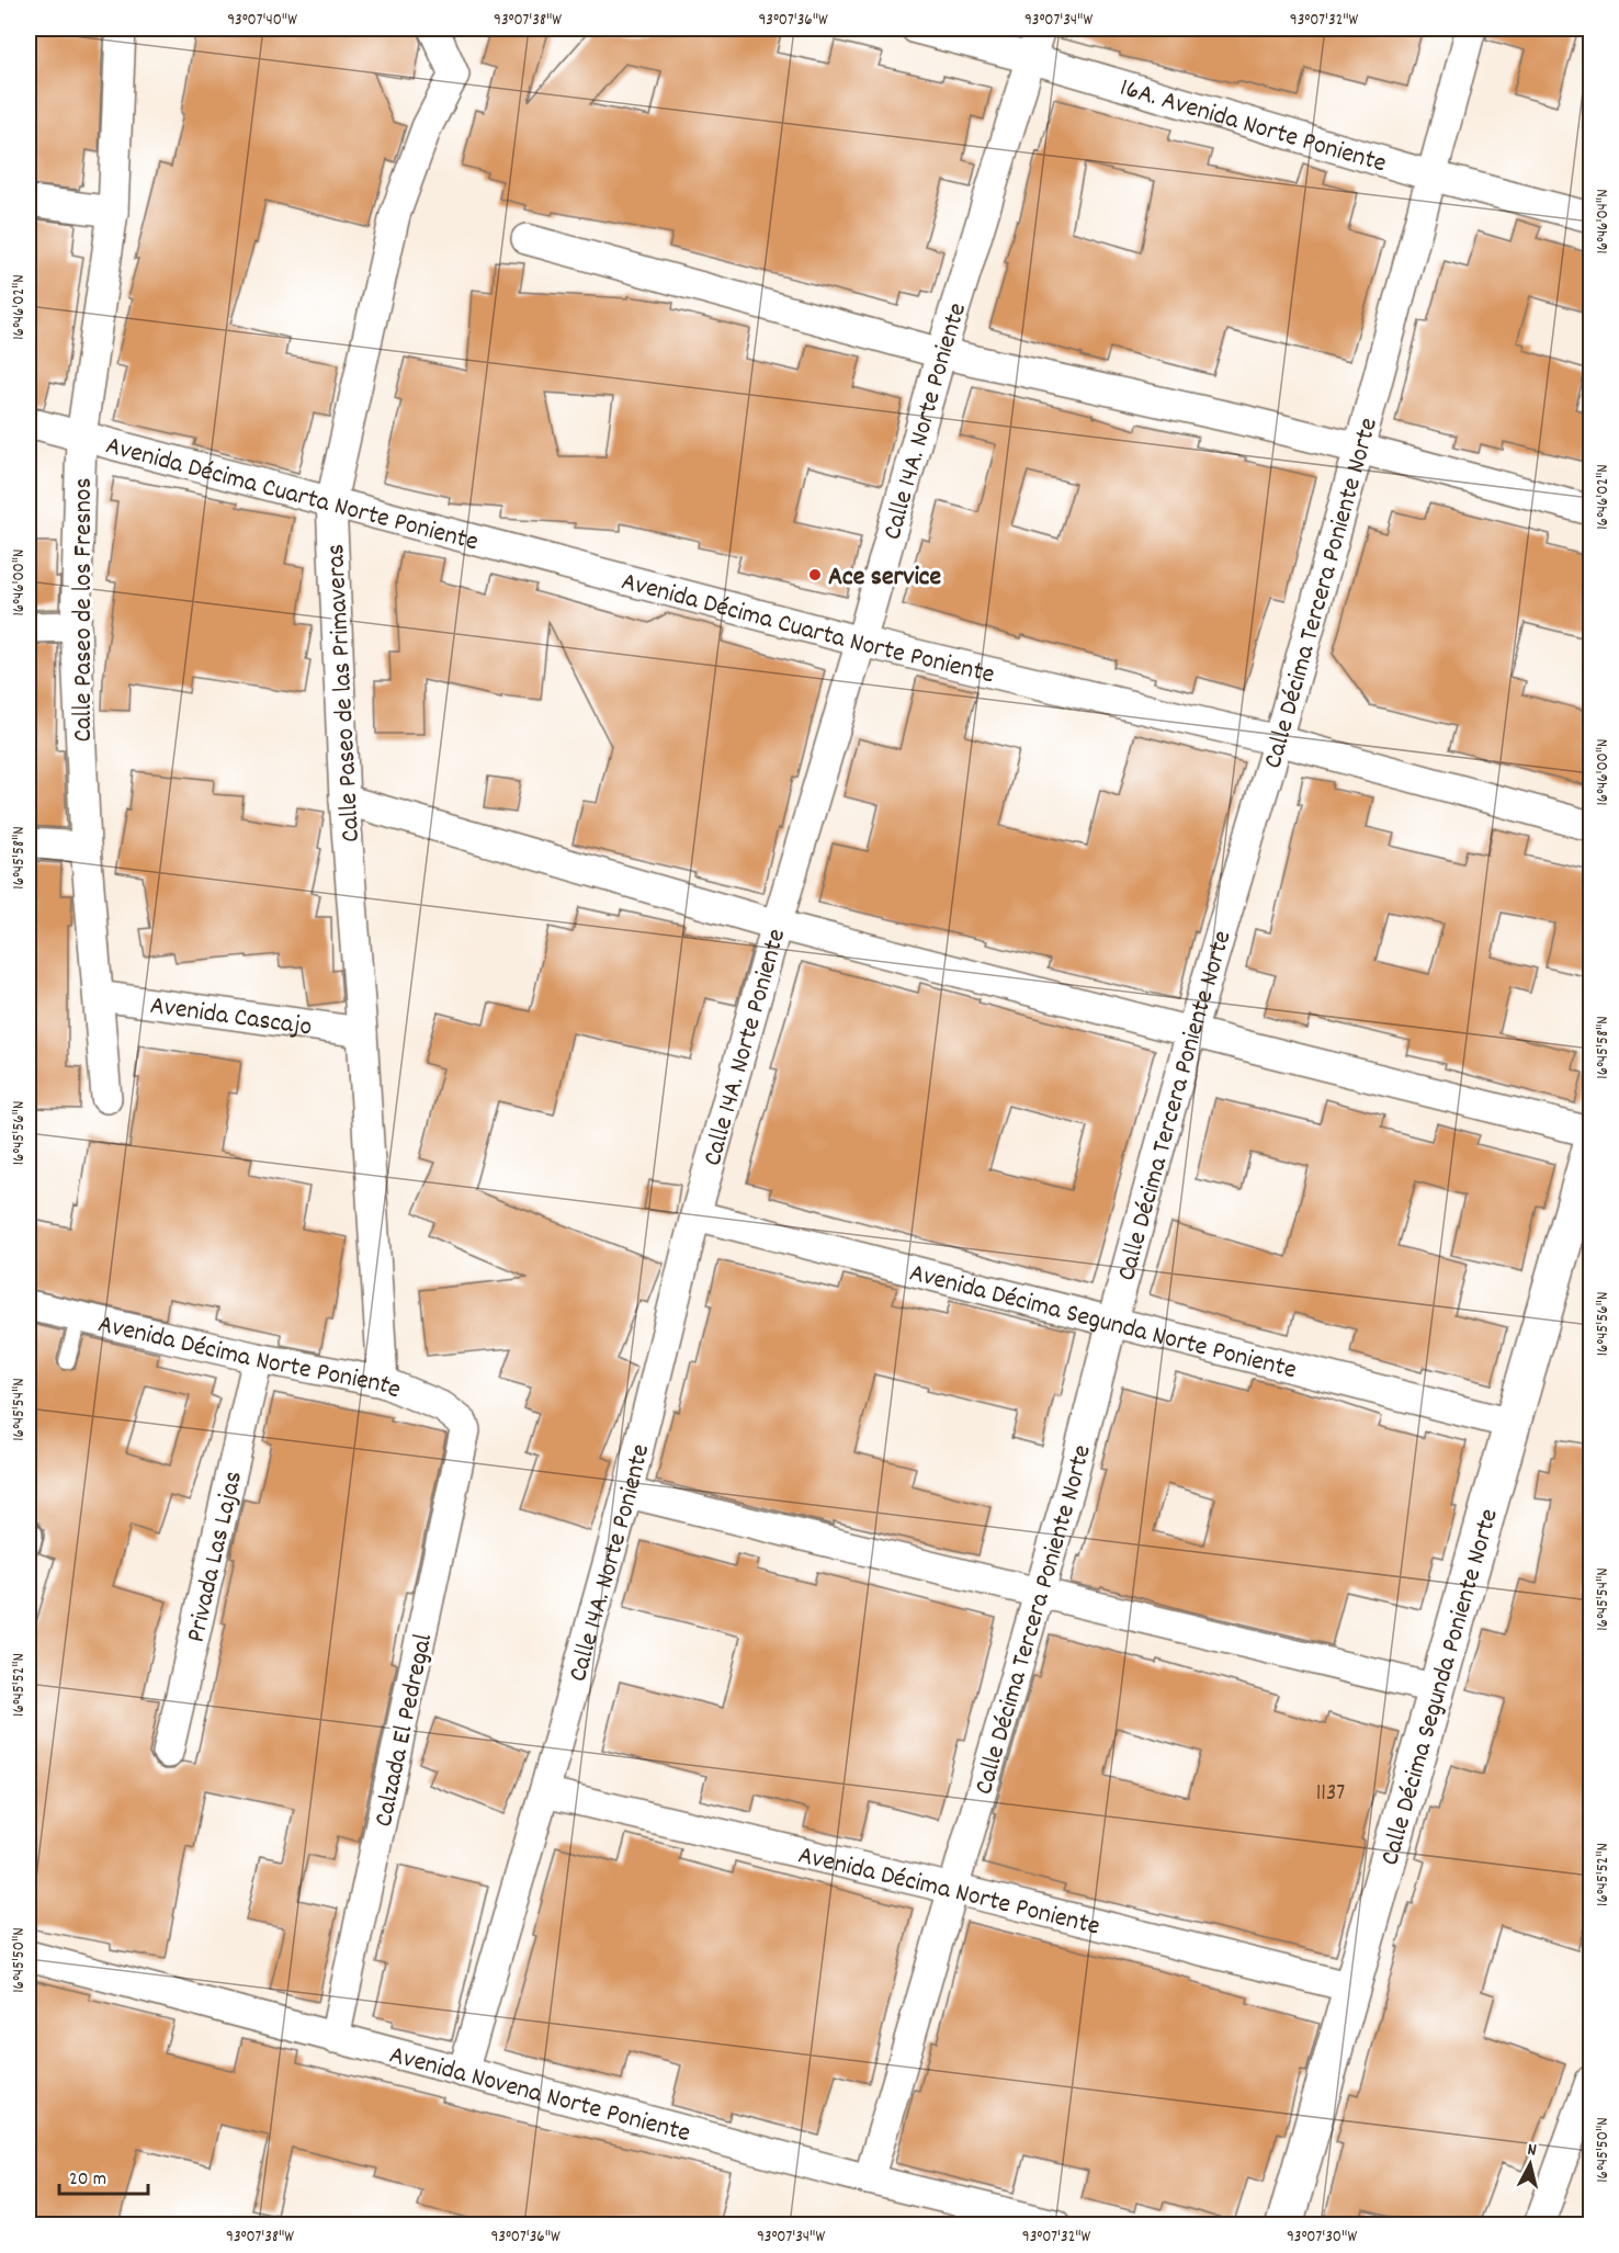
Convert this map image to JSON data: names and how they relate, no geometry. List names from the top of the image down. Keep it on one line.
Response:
{"streets":{"street":["16A. Avenida Norte Poniente","Calle 14A. Norte Poniente","Avenida Décima Cuarta Norte Poniente","Calle Décima Tercera Poniente Norte","Calle Paseo de los Fresnos","Calle Paseo de las Primaveras","Avenida Cascajo","Avenida Décima Segunda Norte Poniente","Avenida Décima Norte Poniente","Privada Las Lajas","Calle Décima Segunda Poniente Norte","Calzada El Pedregal","Avenida Novena Norte Poniente"]},"crossings":[["16A. Avenida Norte Poniente","Calle 14A. Norte Poniente"],["16A. Avenida Norte Poniente","Calle Décima Tercera Poniente Norte"],["Calle 14A. Norte Poniente","Avenida Décima Cuarta Norte Poniente"],["Calle 14A. Norte Poniente","Avenida Décima Segunda Norte Poniente"],["Calle 14A. Norte Poniente","Avenida Décima Norte Poniente"],["Calle 14A. Norte Poniente","Avenida Novena Norte Poniente"],["Avenida Décima Cuarta Norte Poniente","Calle Décima Tercera Poniente Norte"],["Avenida Décima Cuarta Norte Poniente","Calle Paseo de los Fresnos"],["Avenida Décima Cuarta Norte Poniente","Calle Paseo de las Primaveras"],["Calle Décima Tercera Poniente Norte","Avenida Décima Segunda Norte Poniente"],["Calle Décima Tercera Poniente Norte","Avenida Décima Norte Poniente"],["Calle Décima Tercera Poniente Norte","Avenida Novena Norte Poniente"],["Calle Paseo de los Fresnos","Avenida Cascajo"],["Calle Paseo de las Primaveras","Avenida Cascajo"],["Calle Paseo de las Primaveras","Avenida Décima Norte Poniente"],["Avenida Décima Segunda Norte Poniente","Calle Décima Segunda Poniente Norte"],["Avenida Décima Norte Poniente","Privada Las Lajas"],["Avenida Décima Norte Poniente","Calle Décima Segunda Poniente Norte"],["Avenida Décima Norte Poniente","Calzada El Pedregal"],["Calzada El Pedregal","Avenida Novena Norte Poniente"]],"places":["Ace service"],"house_numbers":["1137"],"scale_bar":"20 m","north":"top","coordinates":["93°07'40\"W","93°07'38\"W","93°07'36\"W","93°07'34\"W","93°07'32\"W","16°46'04\"N","16°46'02\"N","16°46'00\"N","16°45'58\"N","16°45'56\"N","16°45'54\"N","16°45'52\"N","16°45'50\"N","93°07'30\"W"]}
